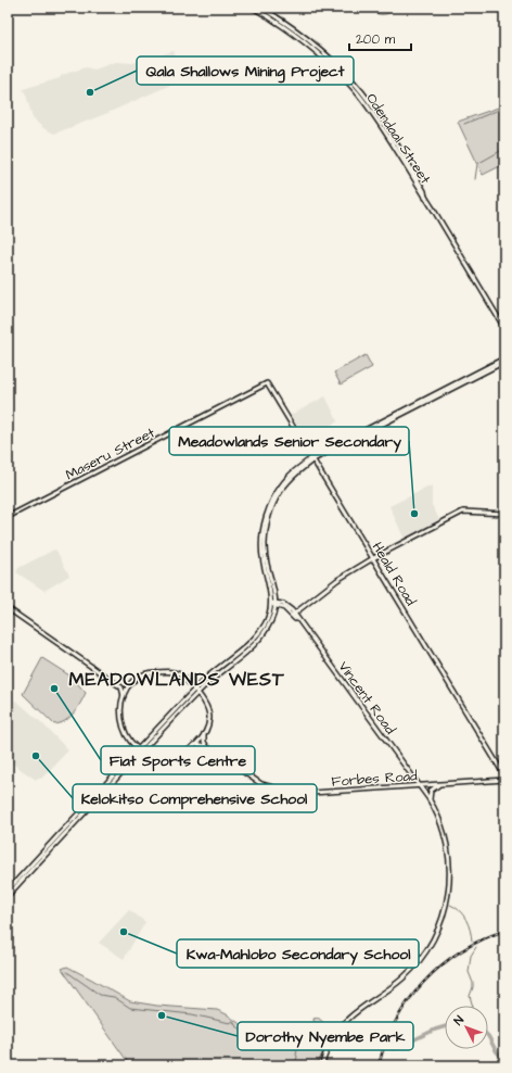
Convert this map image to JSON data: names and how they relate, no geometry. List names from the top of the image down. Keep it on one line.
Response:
{"streets":{"street":["Odendaal Street","Maseru Street","Heald Road","Vincent Road","Forbes Road"]},"crossings":[["Maseru Street","Heald Road"],["Vincent Road","Forbes Road"]],"districts":["MEADOWLANDS WEST"],"places":["Qala Shallows Mining Project","Meadowlands Senior Secondary","Fiat Sports Centre","Kelokitso Comprehensive School","Kwa-Mahlobo Secondary School","Dorothy Nyembe Park"],"scale_bar":"200 m","north":"top left"}
